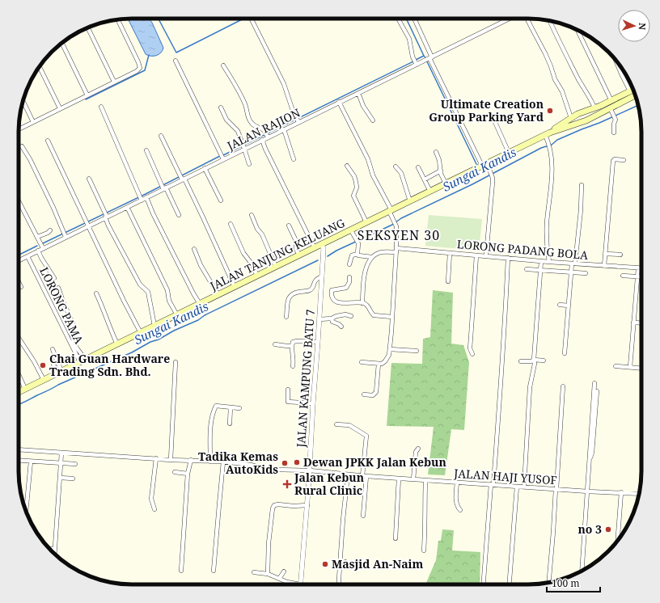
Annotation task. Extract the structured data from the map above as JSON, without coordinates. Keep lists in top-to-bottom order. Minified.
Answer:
{"streets":{"main road":["JALAN TANJUNG KELUANG"],"street":["JALAN RAJION","LORONG PADANG BOLA","LORONG PAMA","JALAN KAMPUNG BATU 7","JALAN HAJI YUSOF"]},"crossings":[["JALAN RAJION","LORONG PAMA"],["JALAN TANJUNG KELUANG","LORONG PAMA"],["JALAN TANJUNG KELUANG","JALAN KAMPUNG BATU 7"],["JALAN KAMPUNG BATU 7","JALAN HAJI YUSOF"]],"districts":["SEKSYEN 30"],"water":["Sungai Kandis"],"places":{"other":["Ultimate Creation Group Parking Yard","Chai Guan Hardware Trading Sdn. Bhd.","Dewan JPKK Jalan Kebun","Tadika Kemas AutoKids","no 3","Masjid An-Naim"],"health":["Jalan Kebun Rural Clinic"]},"scale_bar":"100 m","north":"right"}
